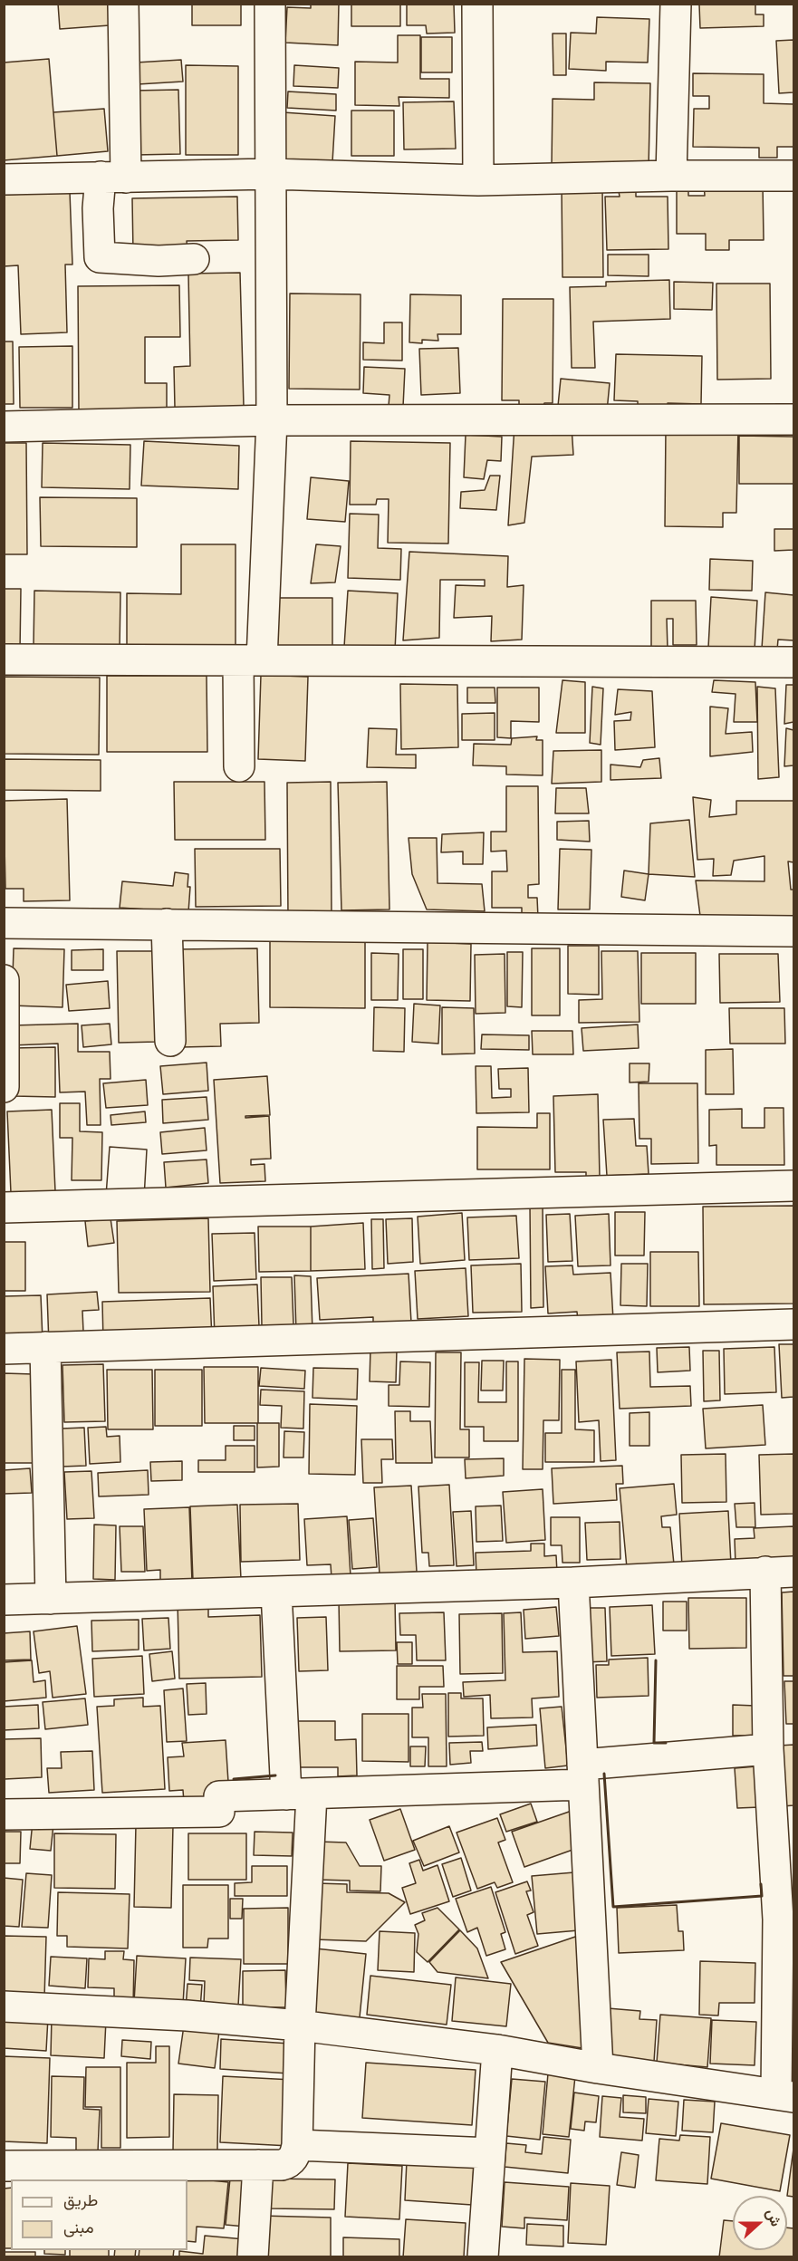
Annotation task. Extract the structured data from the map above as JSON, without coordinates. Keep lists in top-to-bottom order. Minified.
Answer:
{"legend":["طريق","مبنى"],"north":"right"}
